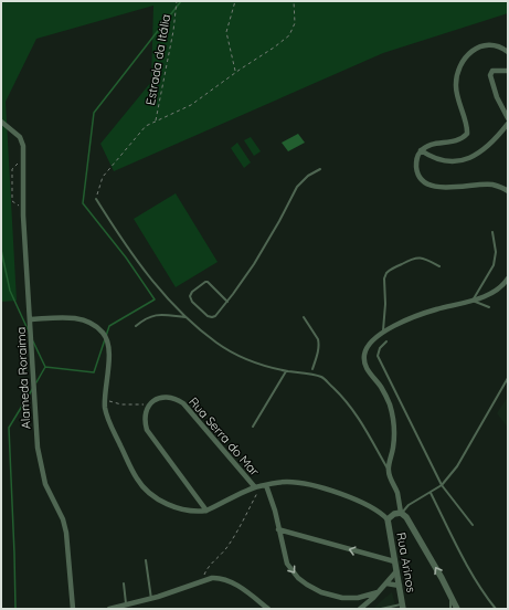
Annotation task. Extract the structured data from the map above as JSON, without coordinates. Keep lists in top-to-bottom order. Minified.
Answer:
{"streets":{"street":["Alameda Roraima","Rua Serra do Mar","Rua Arinos"],"path":["Estrada da Itália"]}}
